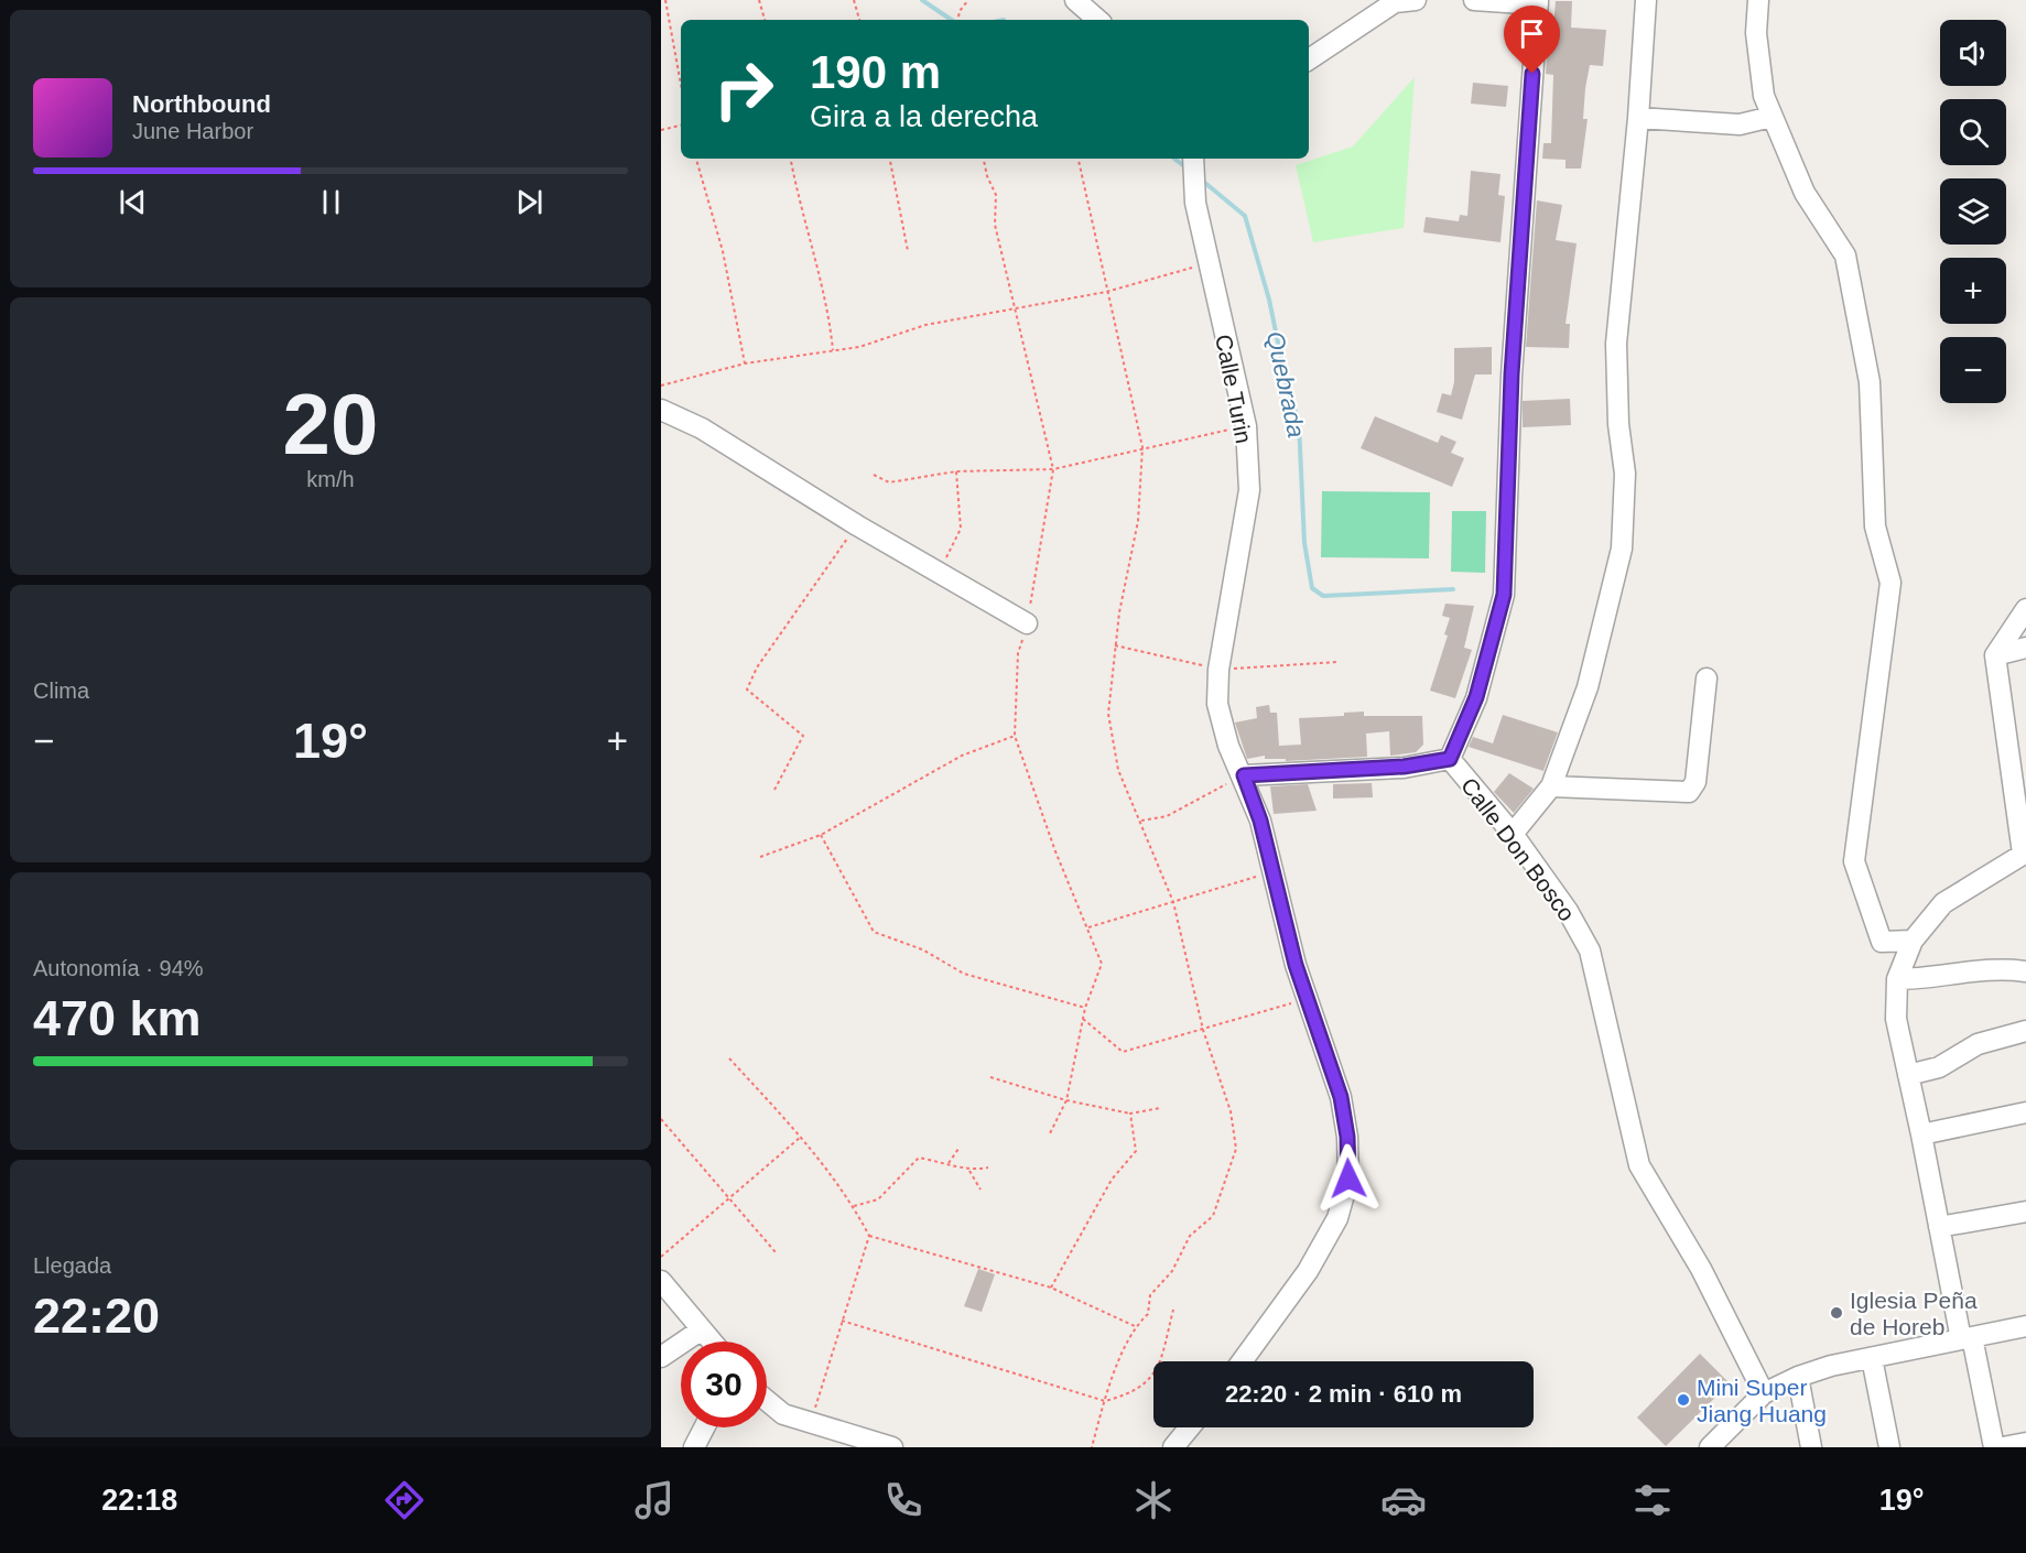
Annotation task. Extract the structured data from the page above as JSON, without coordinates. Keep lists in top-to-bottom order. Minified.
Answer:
{"streets":{"street":["Calle Turin","Calle Don Bosco"]},"water":["Quebrada"],"places":["Iglesia Peña de Horeb","Mini Super Jiang Huang"],"page":{"map_buttons":["+","−"],"turn":["190 m","Gira a la derecha"],"song":["Northbound","June Harbor"],"tile":[["20","km/h"],"Clima",["Autonomía · 94%","470 km"],["Llegada","22:20"]],"heat":["−","19°","+"],"limit":"30","trip":"22:20 · 2 min · 610 m","tabs":["22:18","19°"]}}
